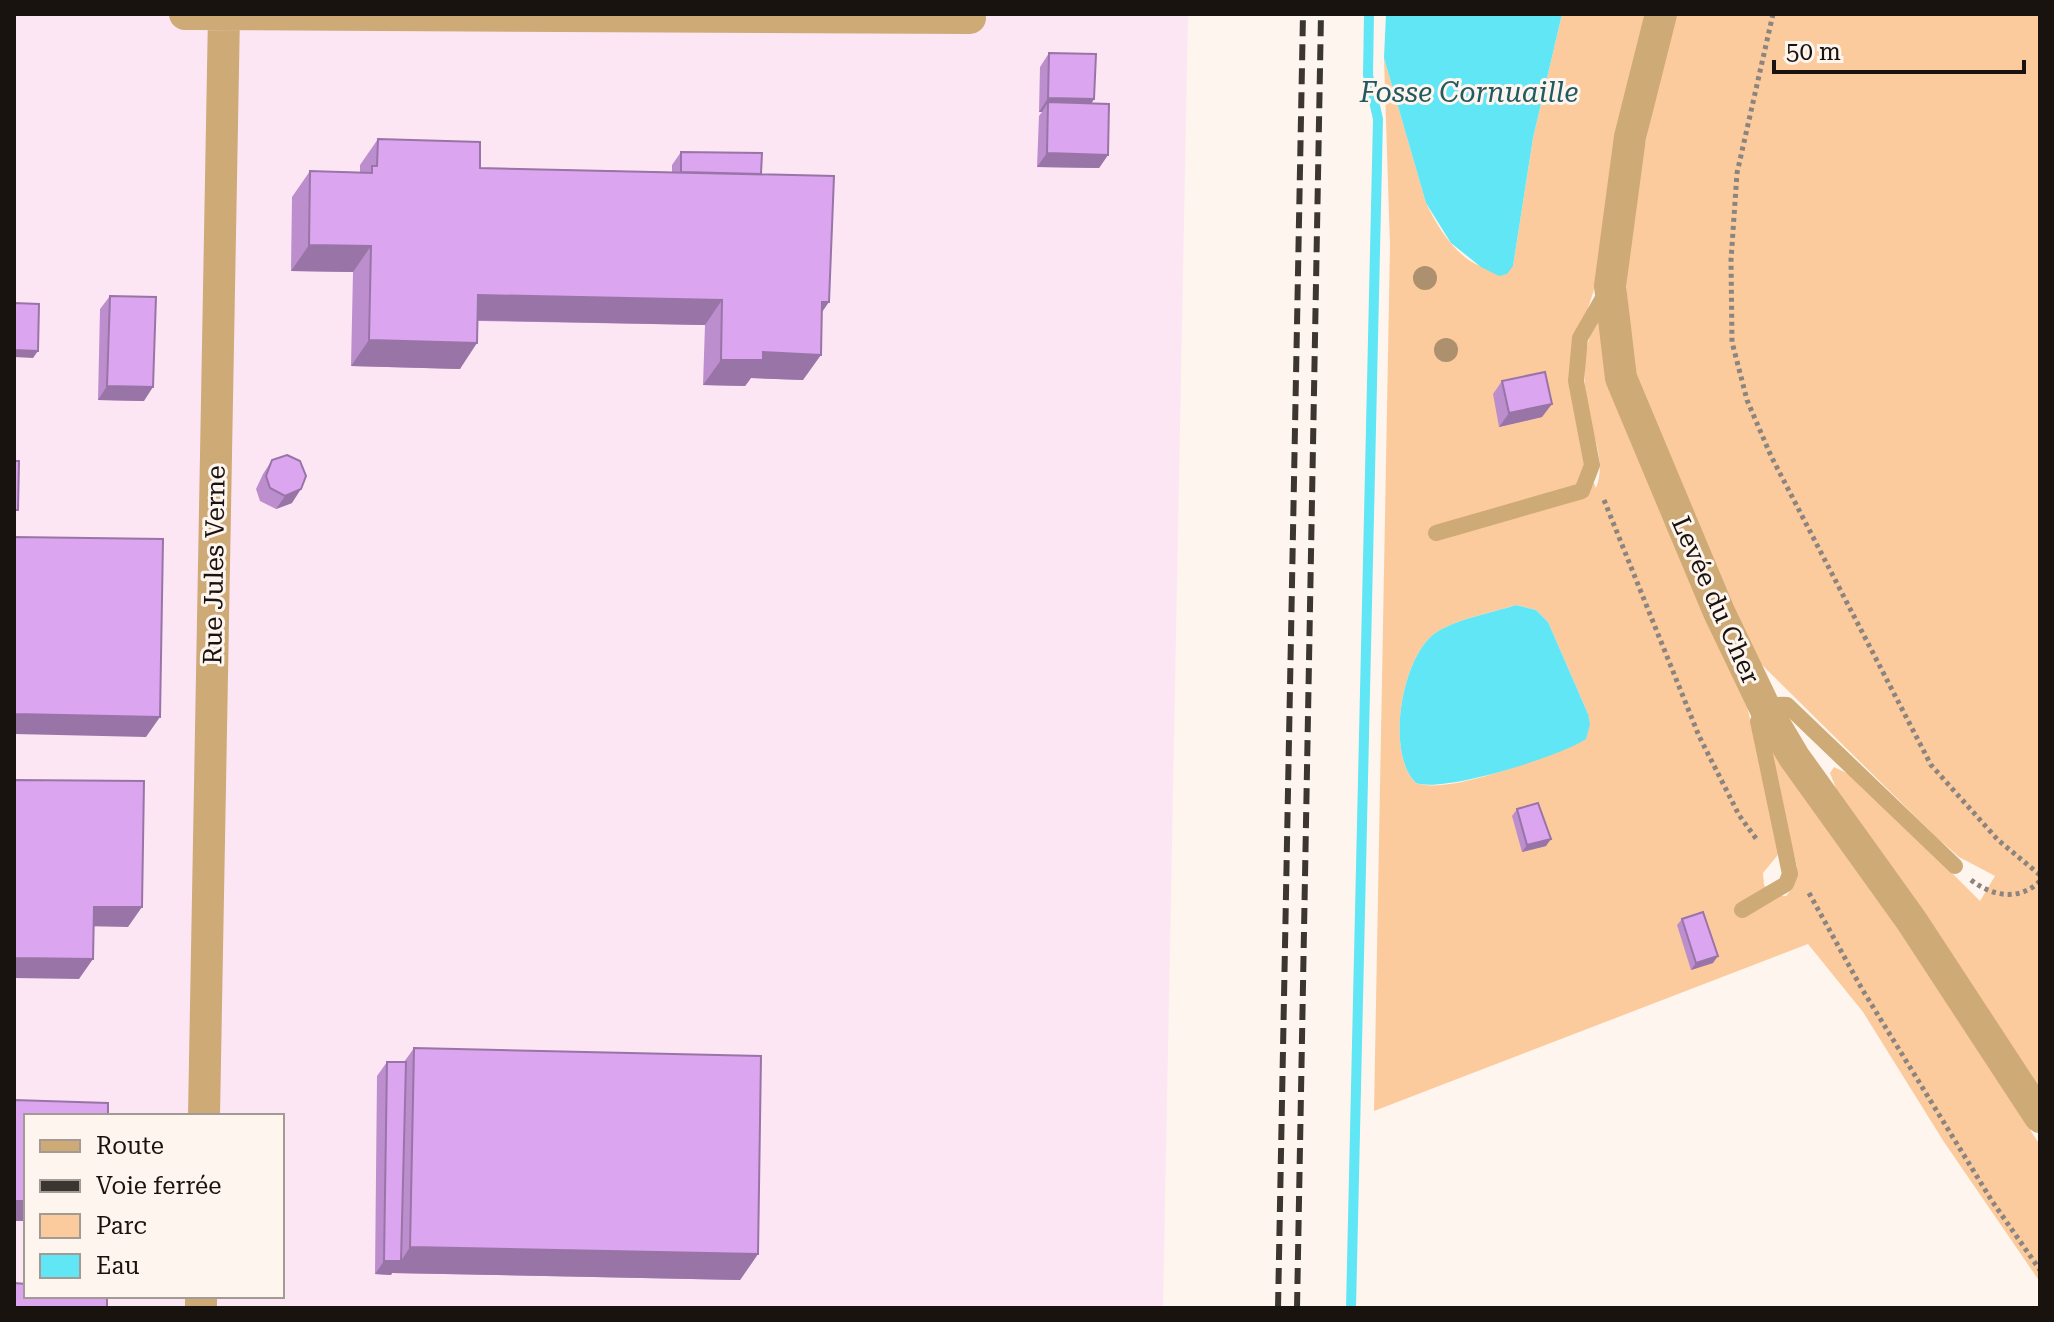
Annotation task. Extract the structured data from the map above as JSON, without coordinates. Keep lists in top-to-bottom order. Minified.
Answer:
{"streets":{"street":["Rue Jules Verne","Levée du Cher"]},"water":["Fosse Cornuaille"],"legend":["Route","Voie ferrée","Parc","Eau"],"scale_bar":"50 m"}
